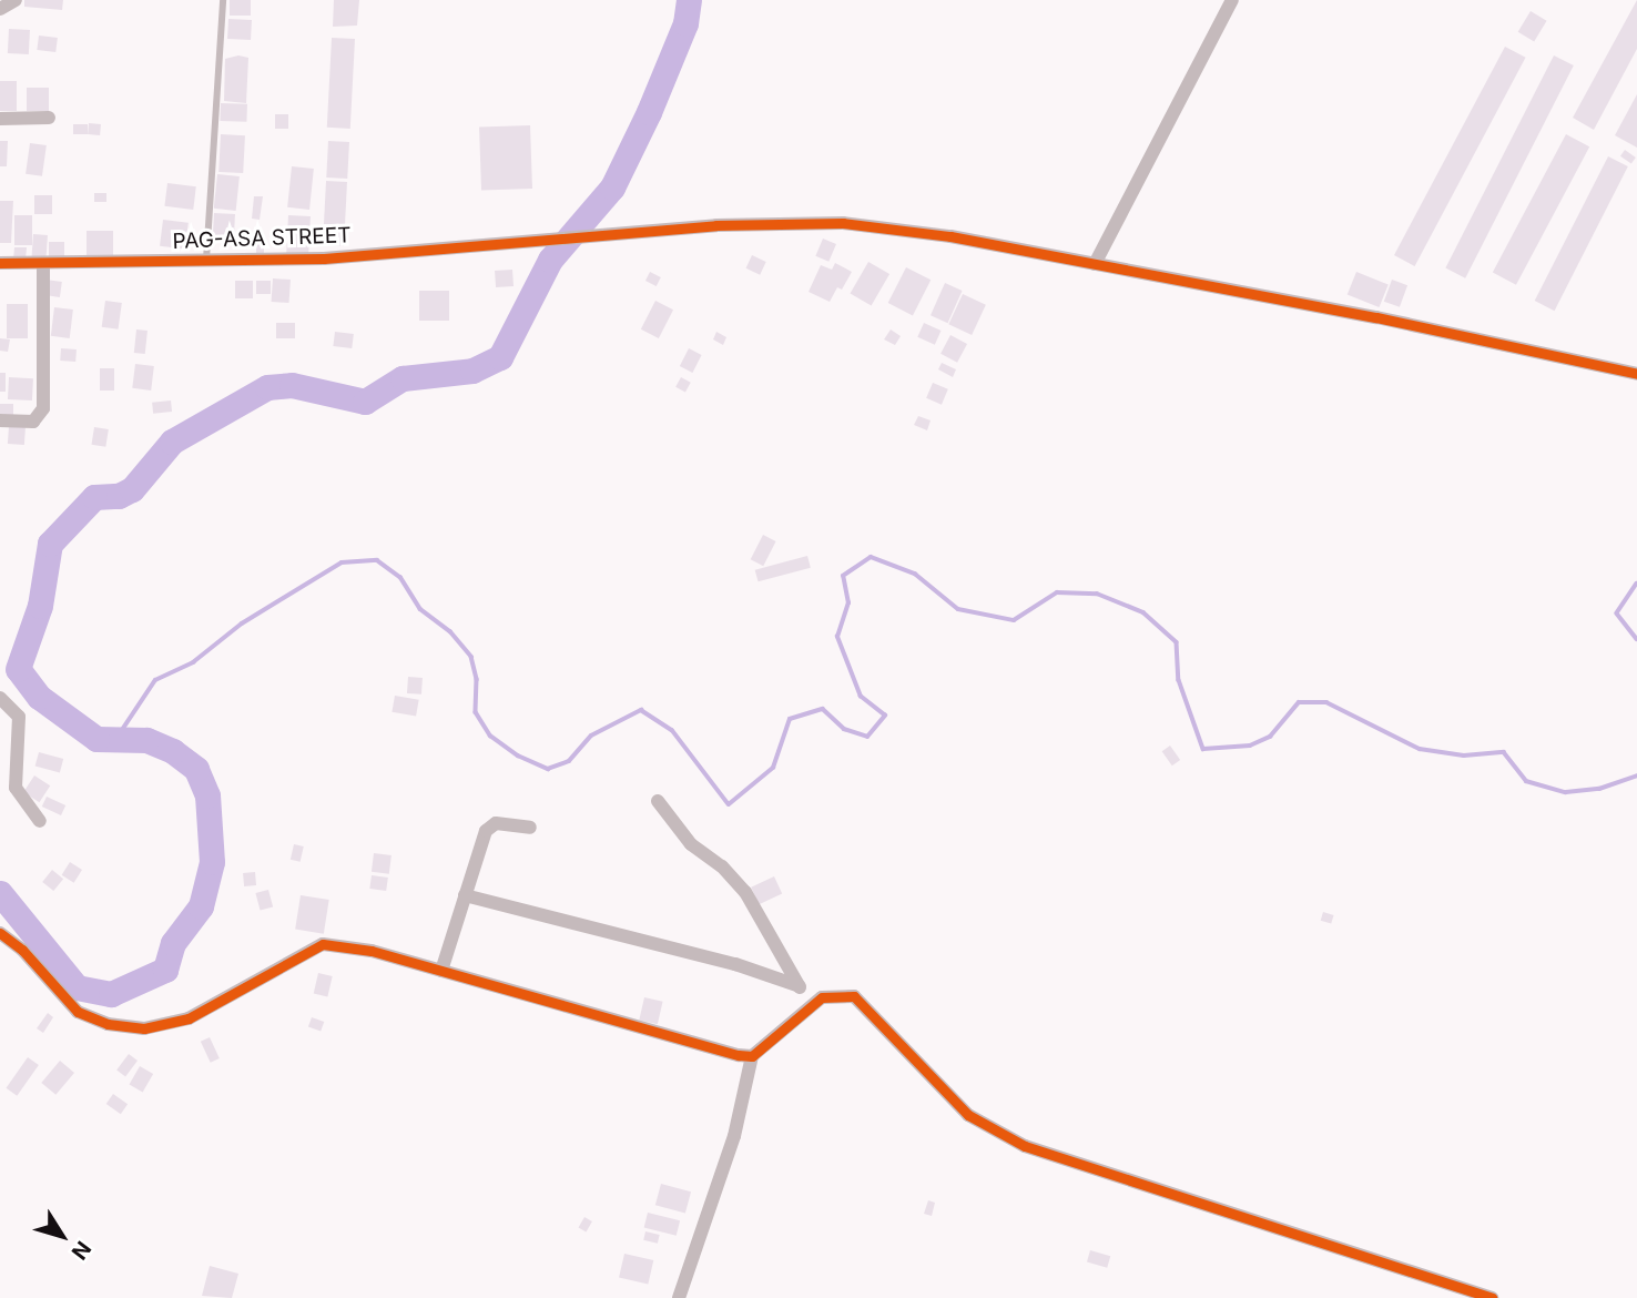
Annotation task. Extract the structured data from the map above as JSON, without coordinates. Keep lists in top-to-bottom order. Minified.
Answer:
{"streets":{"street":["PAG-ASA STREET"]},"north":"bottom right"}
